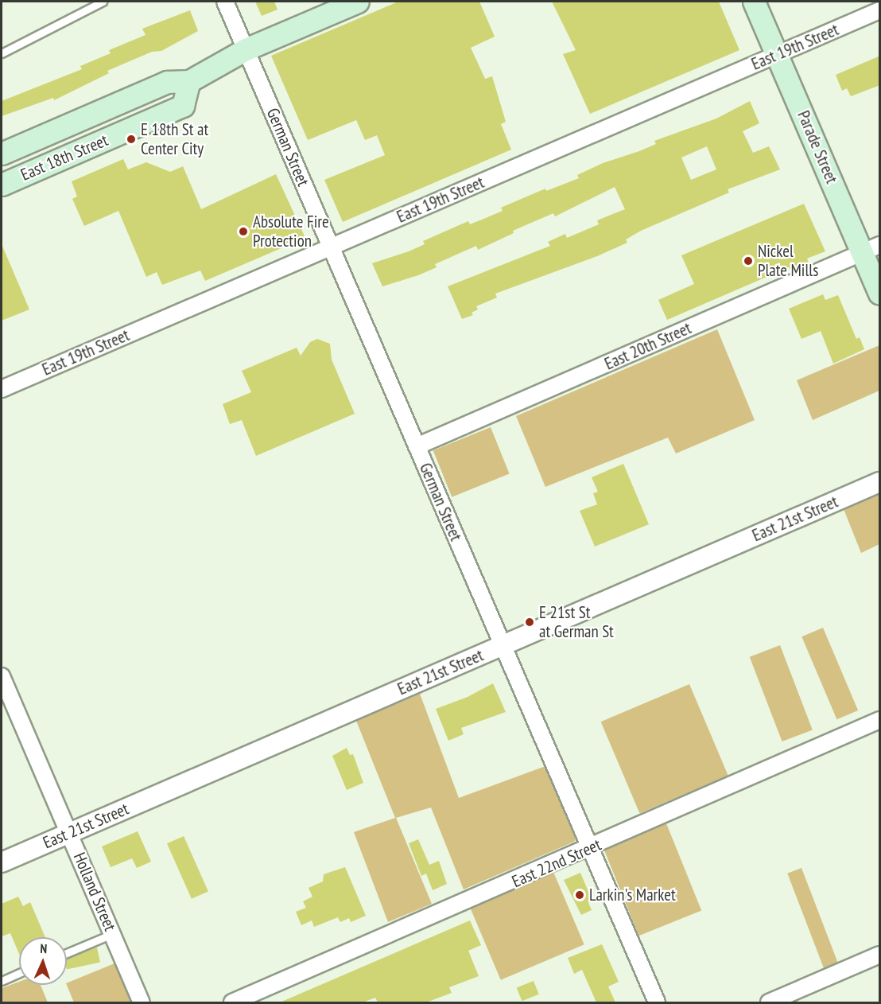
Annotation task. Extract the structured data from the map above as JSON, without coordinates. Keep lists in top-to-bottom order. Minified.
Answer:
{"streets":{"main road":["Parade Street","East 18th Street"],"street":["East 19th Street","German Street","East 20th Street","East 21st Street","East 22nd Street","Holland Street"]},"crossings":[["East 19th Street","German Street"],["East 19th Street","Parade Street"],["German Street","East 18th Street"],["German Street","East 20th Street"],["German Street","East 21st Street"],["German Street","East 22nd Street"],["Parade Street","East 20th Street"],["East 21st Street","Holland Street"]],"places":["E 18th St at Center City","Absolute Fire Protection","Nickel Plate Mills","E 21st St at German St","Larkin's Market"],"north":"top"}
